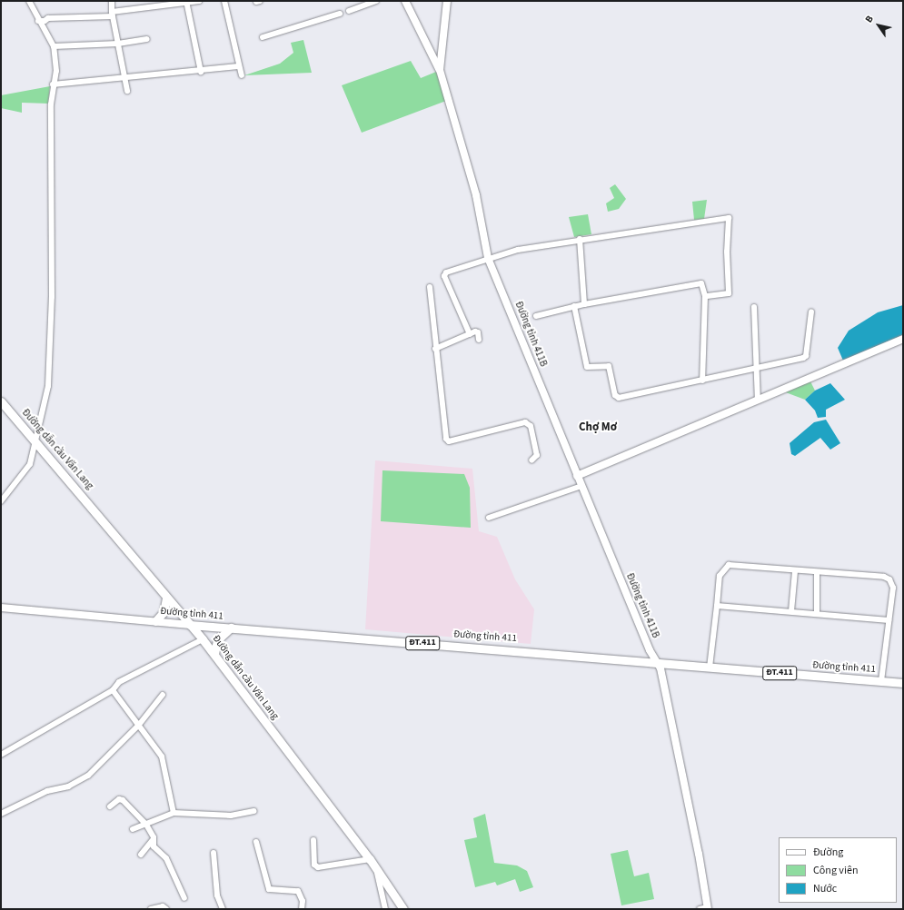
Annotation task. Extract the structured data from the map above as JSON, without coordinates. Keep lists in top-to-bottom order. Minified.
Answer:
{"streets":{"main road":["Đường tỉnh 411B","Đường dẫn cầu Văn Lang","Đường tỉnh 411","ĐT.411"]},"crossings":[["Đường tỉnh 411B","Đường tỉnh 411"],["Đường dẫn cầu Văn Lang","Đường tỉnh 411"]],"districts":["Chợ Mơ"],"legend":["Đường","Công viên","Nước"],"north":"top left"}
